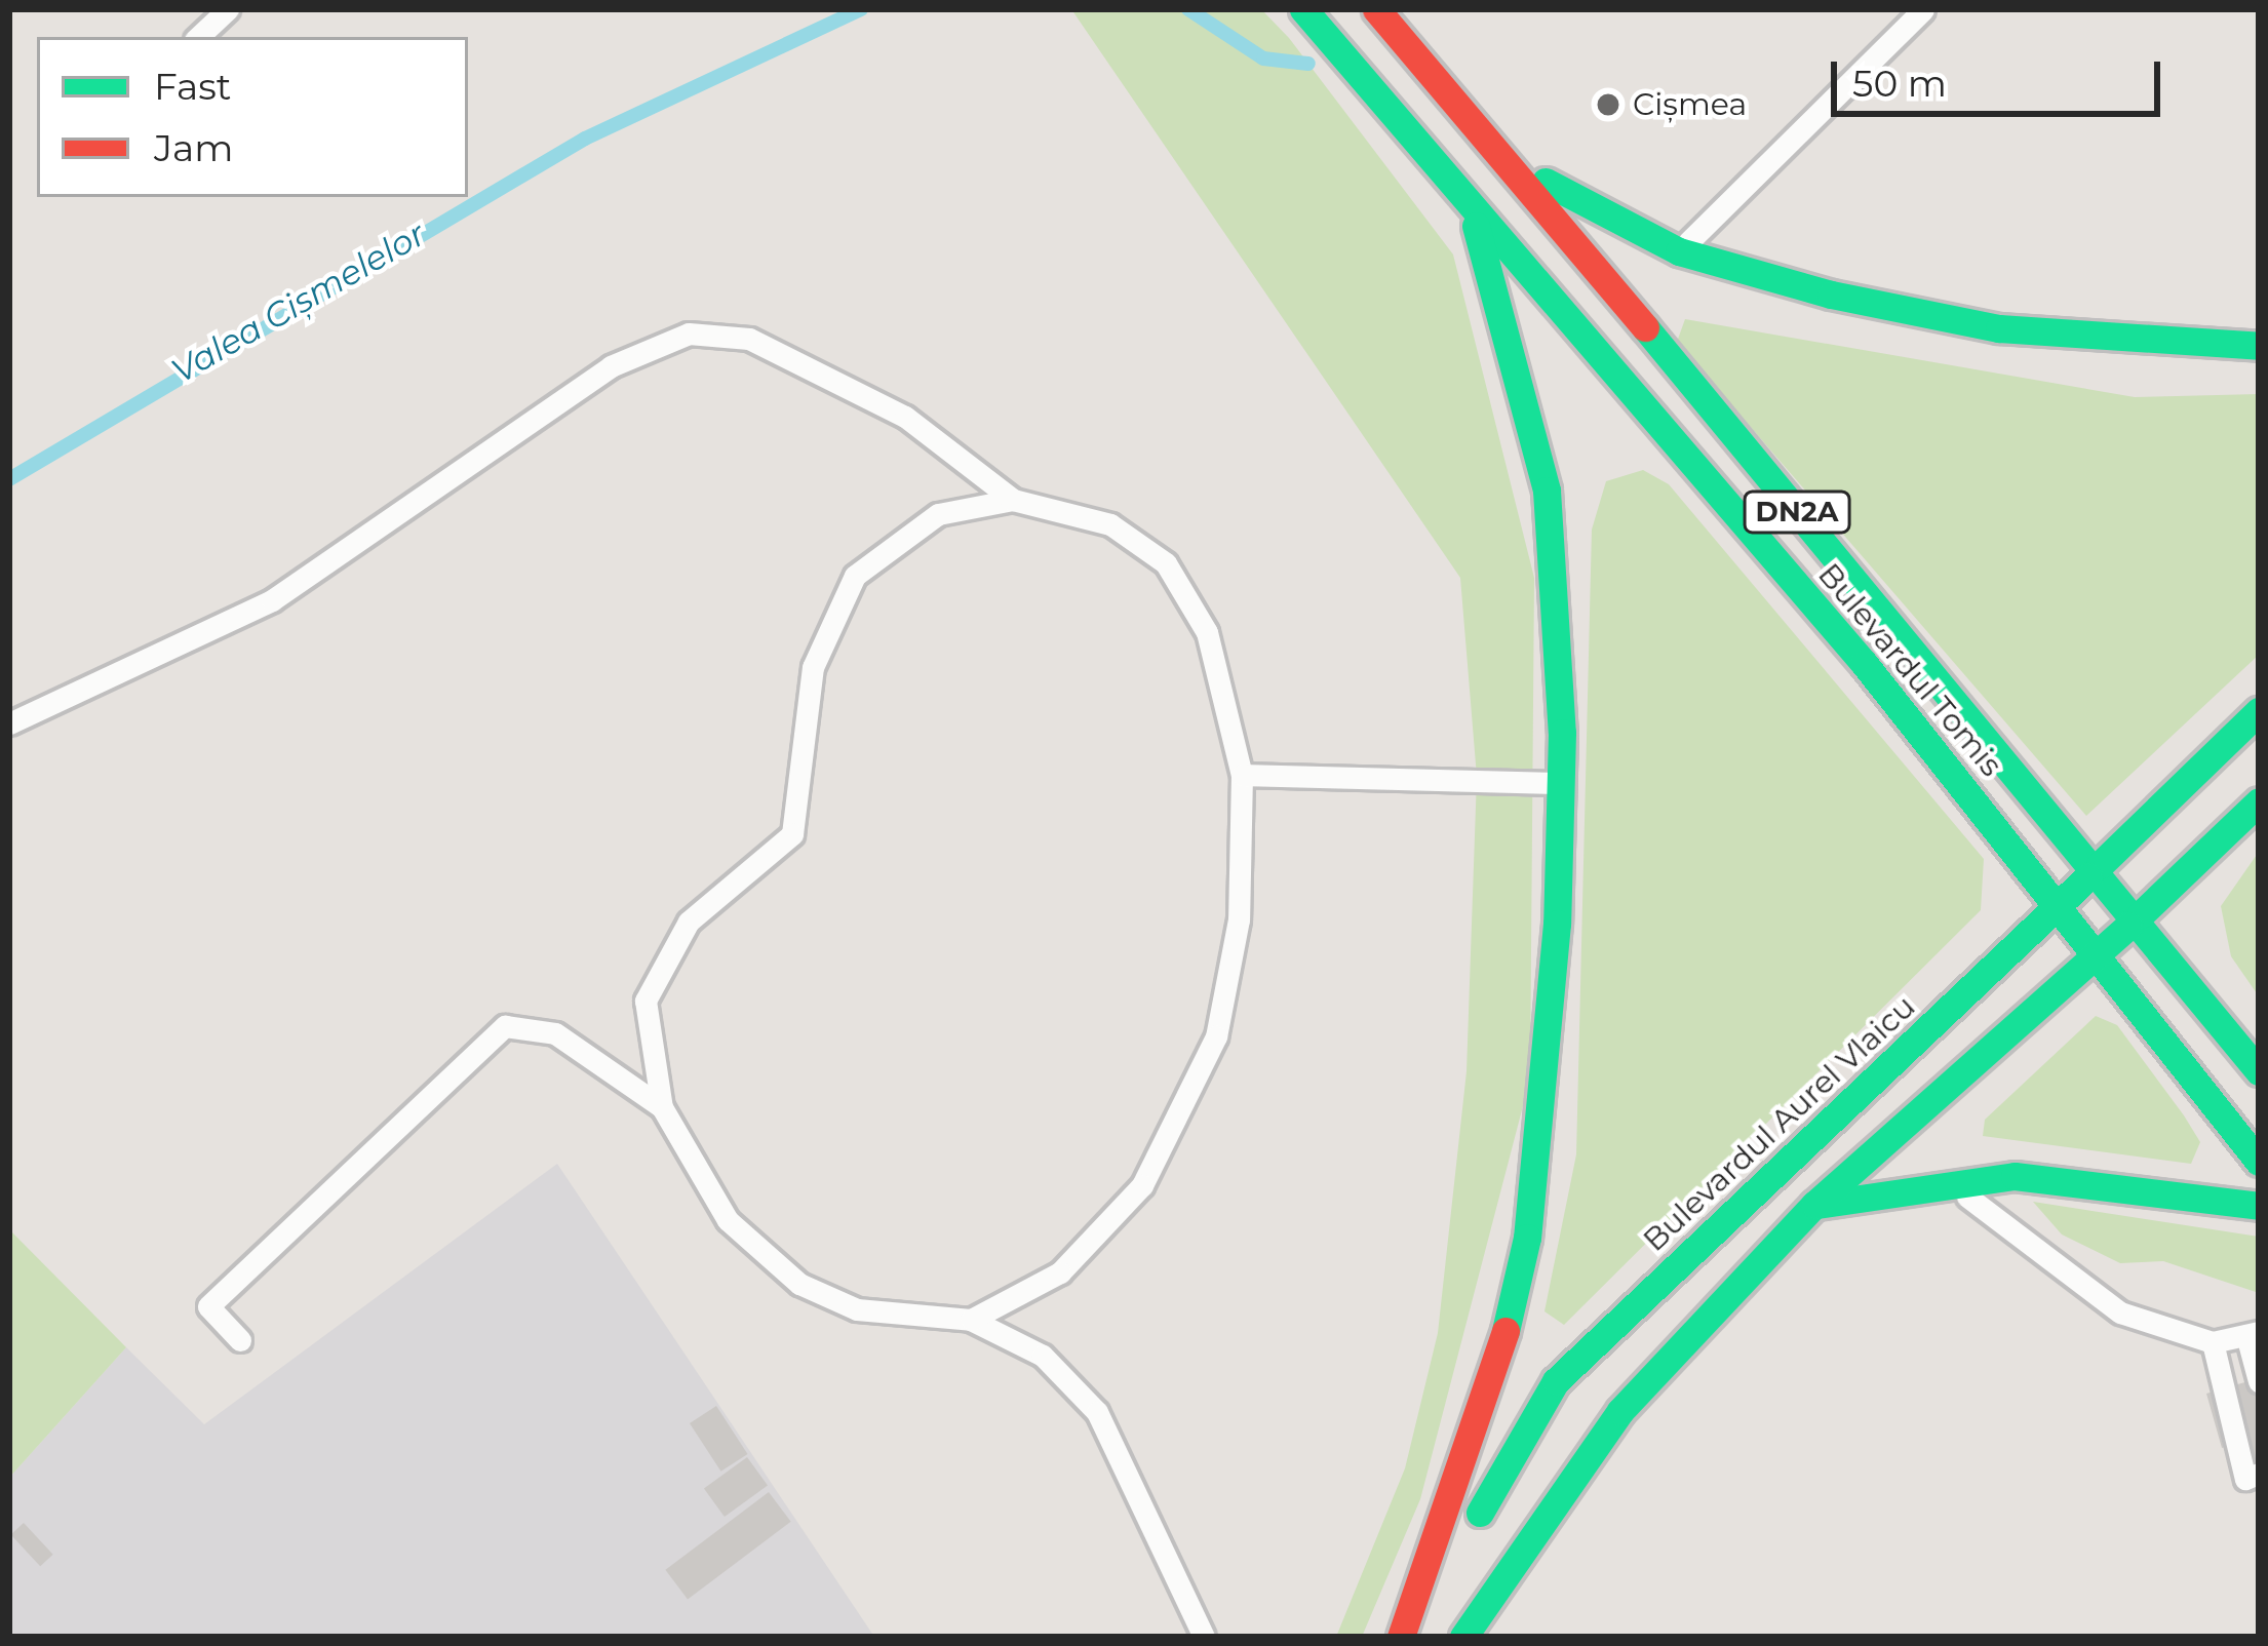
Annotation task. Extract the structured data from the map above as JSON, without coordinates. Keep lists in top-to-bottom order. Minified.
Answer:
{"streets":{"main road":["DN2A","Bulevardul Tomis","Bulevardul Aurel Vlaicu"]},"crossings":[["Bulevardul Tomis","Bulevardul Aurel Vlaicu"]],"water":["Valea Cișmelelor"],"places":["Cișmea"],"legend":["Fast","Jam"],"scale_bar":"50 m"}
